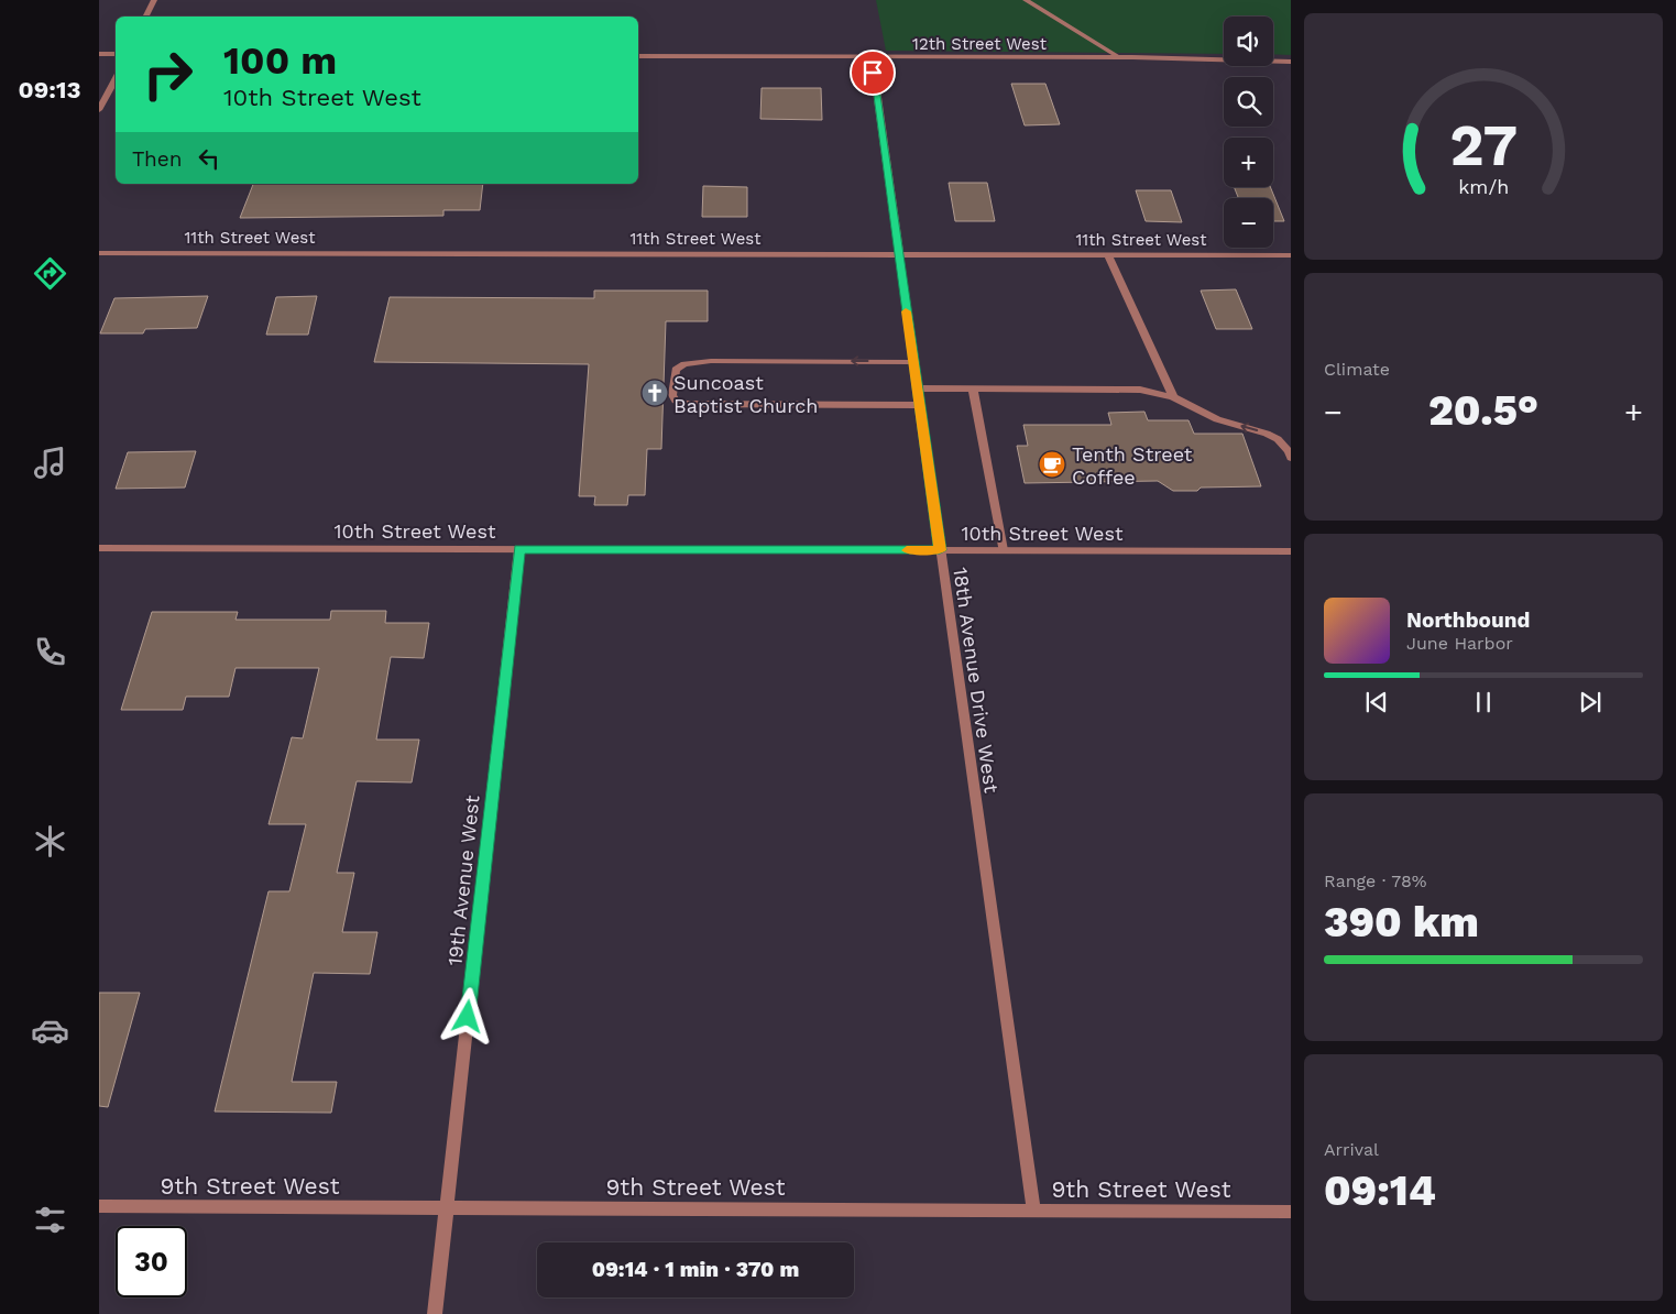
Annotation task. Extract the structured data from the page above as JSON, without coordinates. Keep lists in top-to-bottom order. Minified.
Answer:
{"streets":{"street":["12th Street West","11th Street West","10th Street West","18th Avenue Drive West","19th Avenue West","9th Street West"]},"crossings":[["12th Street West","18th Avenue Drive West"],["11th Street West","18th Avenue Drive West"],["10th Street West","18th Avenue Drive West"],["10th Street West","19th Avenue West"],["18th Avenue Drive West","9th Street West"],["19th Avenue West","9th Street West"]],"places":{"church":["Suncoast Baptist Church"],"cafe":["Tenth Street Coffee"]},"page":{"tabs":"09:13","map_buttons":["+","−"],"turn":["100 m","10th Street West"],"then":"Then","tile":["Climate",["Range · 78%","390 km"],["Arrival","09:14"]],"heat":["−","20.5°","+"],"song":["Northbound","June Harbor"],"limit":"30","trip":"09:14 · 1 min · 370 m","gauge":["27","km/h"]}}
